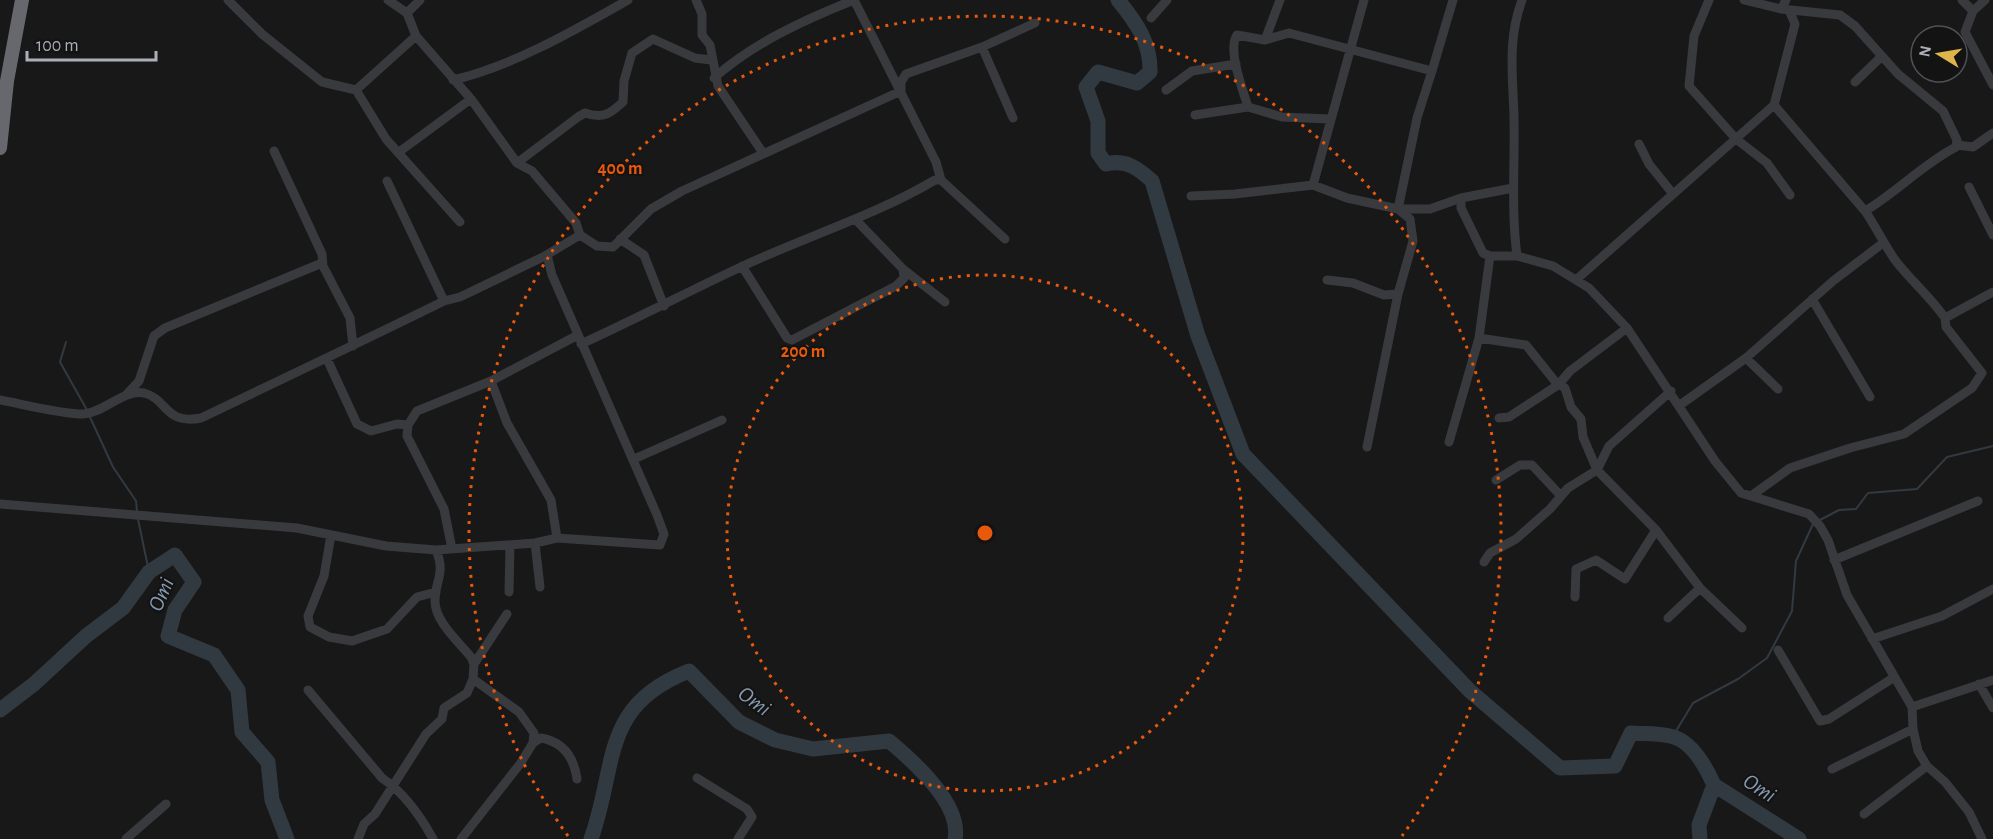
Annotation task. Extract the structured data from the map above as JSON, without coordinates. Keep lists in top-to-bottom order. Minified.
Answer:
{"water":["Omi"],"scale_bar":"100 m","north":"left","rings":["400 m","200 m"]}
